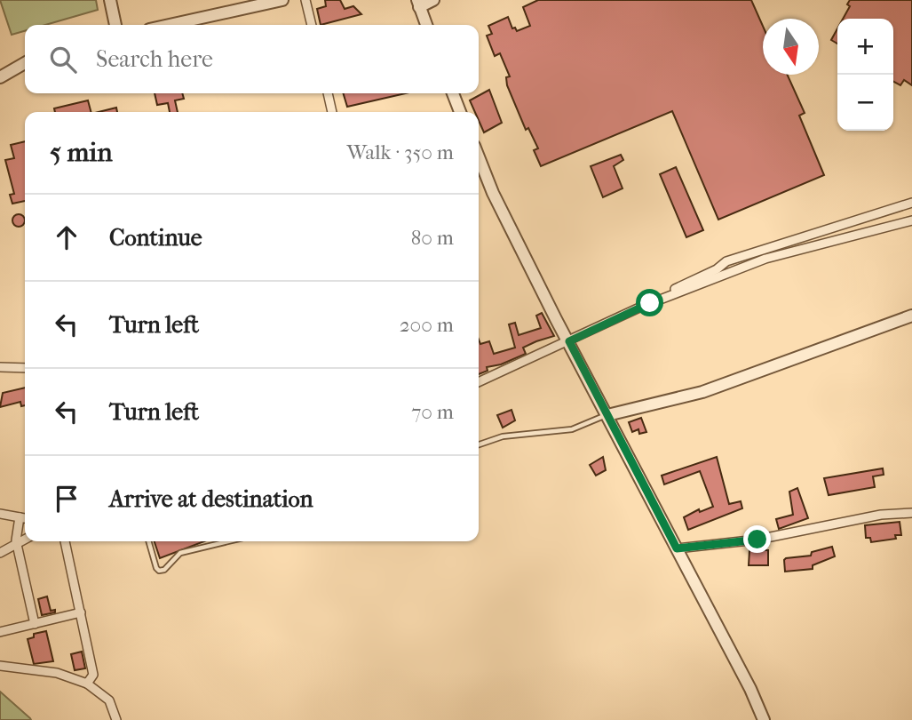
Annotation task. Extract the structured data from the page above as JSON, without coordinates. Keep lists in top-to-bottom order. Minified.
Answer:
{"north":"bottom","page":{"map_buttons":["+","−"],"search":"Search here","heading":["5 min","Walk · 350 m"],"list":[["Continue","80 m"],["Turn left","200 m"],["Turn left","70 m"],"Arrive at destination"]}}
